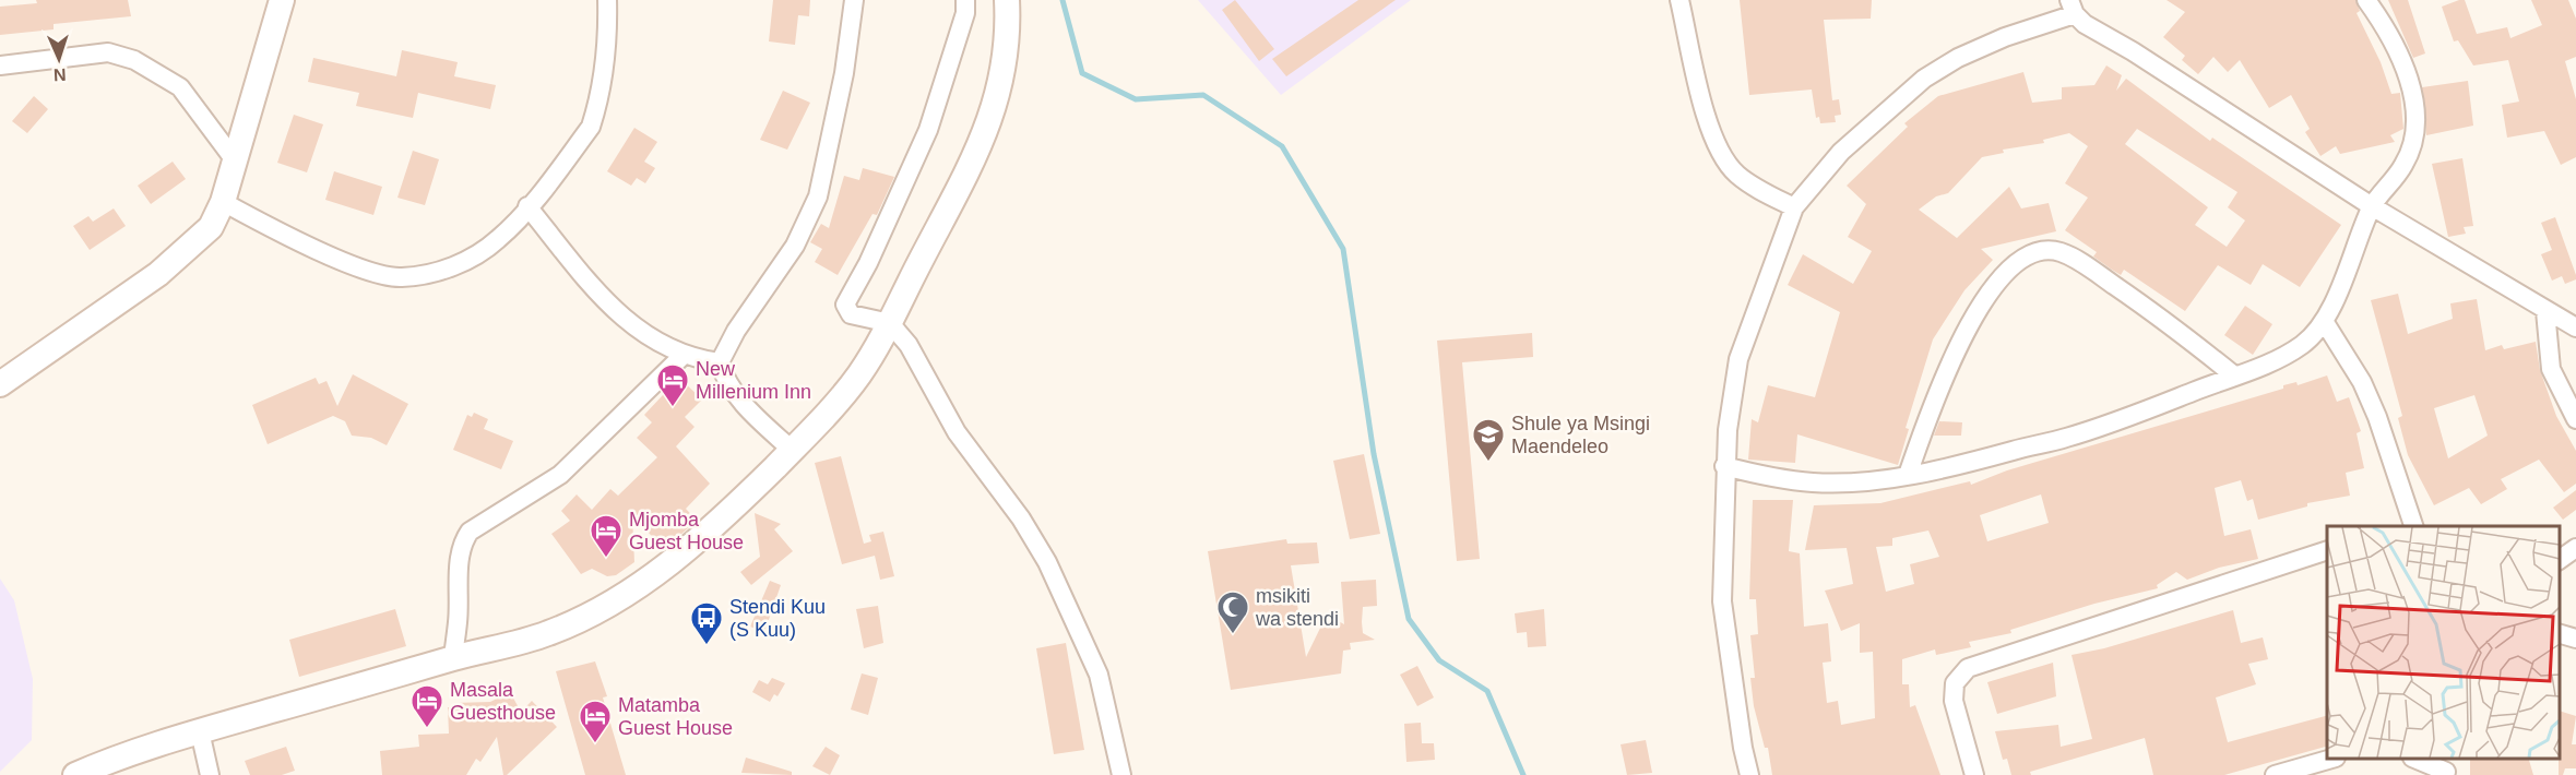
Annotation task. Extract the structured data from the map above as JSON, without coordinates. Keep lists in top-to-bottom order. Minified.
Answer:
{"places":{"hotel":["New Millenium Inn","Mjomba Guest House","Masala Guesthouse","Matamba Guest House"],"school or university":["Shule ya Msingi Maendeleo"],"mosque":["msikiti wa stendi"],"bus stop":["Stendi Kuu (S Kuu)"]},"north":"bottom"}
